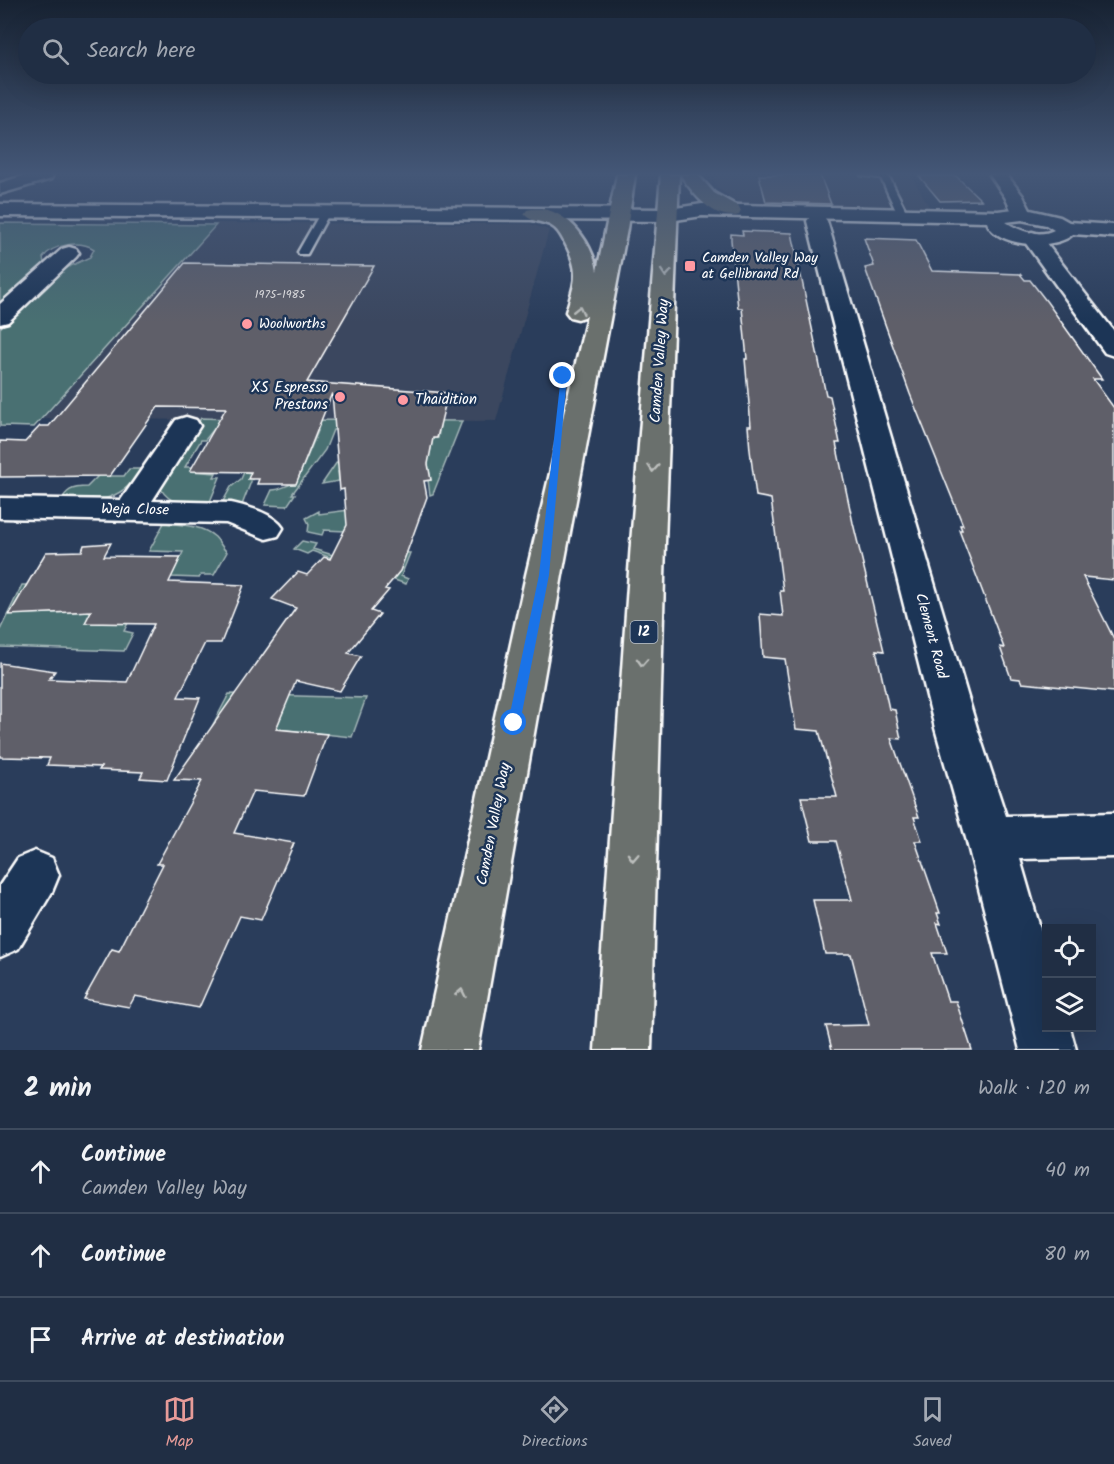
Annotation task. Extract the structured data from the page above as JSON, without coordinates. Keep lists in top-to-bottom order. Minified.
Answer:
{"streets":{"main road":["Camden Valley Way","12"],"street":["Weja Close","Clement Road"]},"places":{"transit":["Camden Valley Way at Gellibrand Rd"],"other":["Woolworths","XS Espresso Prestons","Thaidition"]},"house_numbers":["1975-1985"],"page":{"search":"Search here","heading":["2 min","Walk · 120 m"],"list":[["Continue","Camden Valley Way","40 m"],["Continue","80 m"],"Arrive at destination"],"nav":["Map","Directions","Saved"]}}
